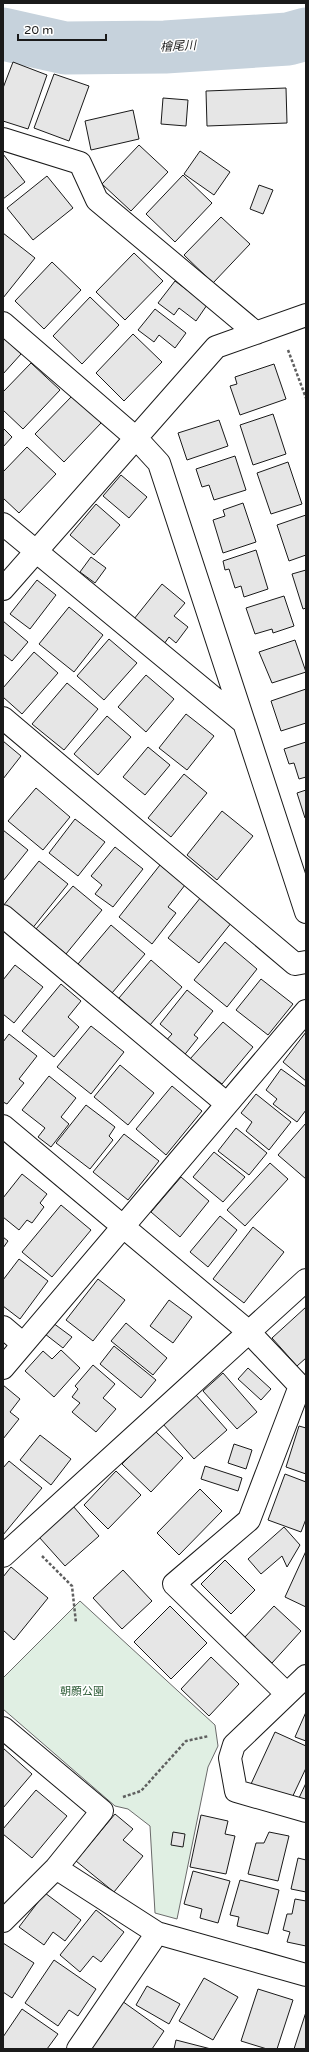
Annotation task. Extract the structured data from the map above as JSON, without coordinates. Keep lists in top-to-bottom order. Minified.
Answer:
{"water":["檜尾川"],"parks":["朝顔公園"],"scale_bar":"20 m"}
